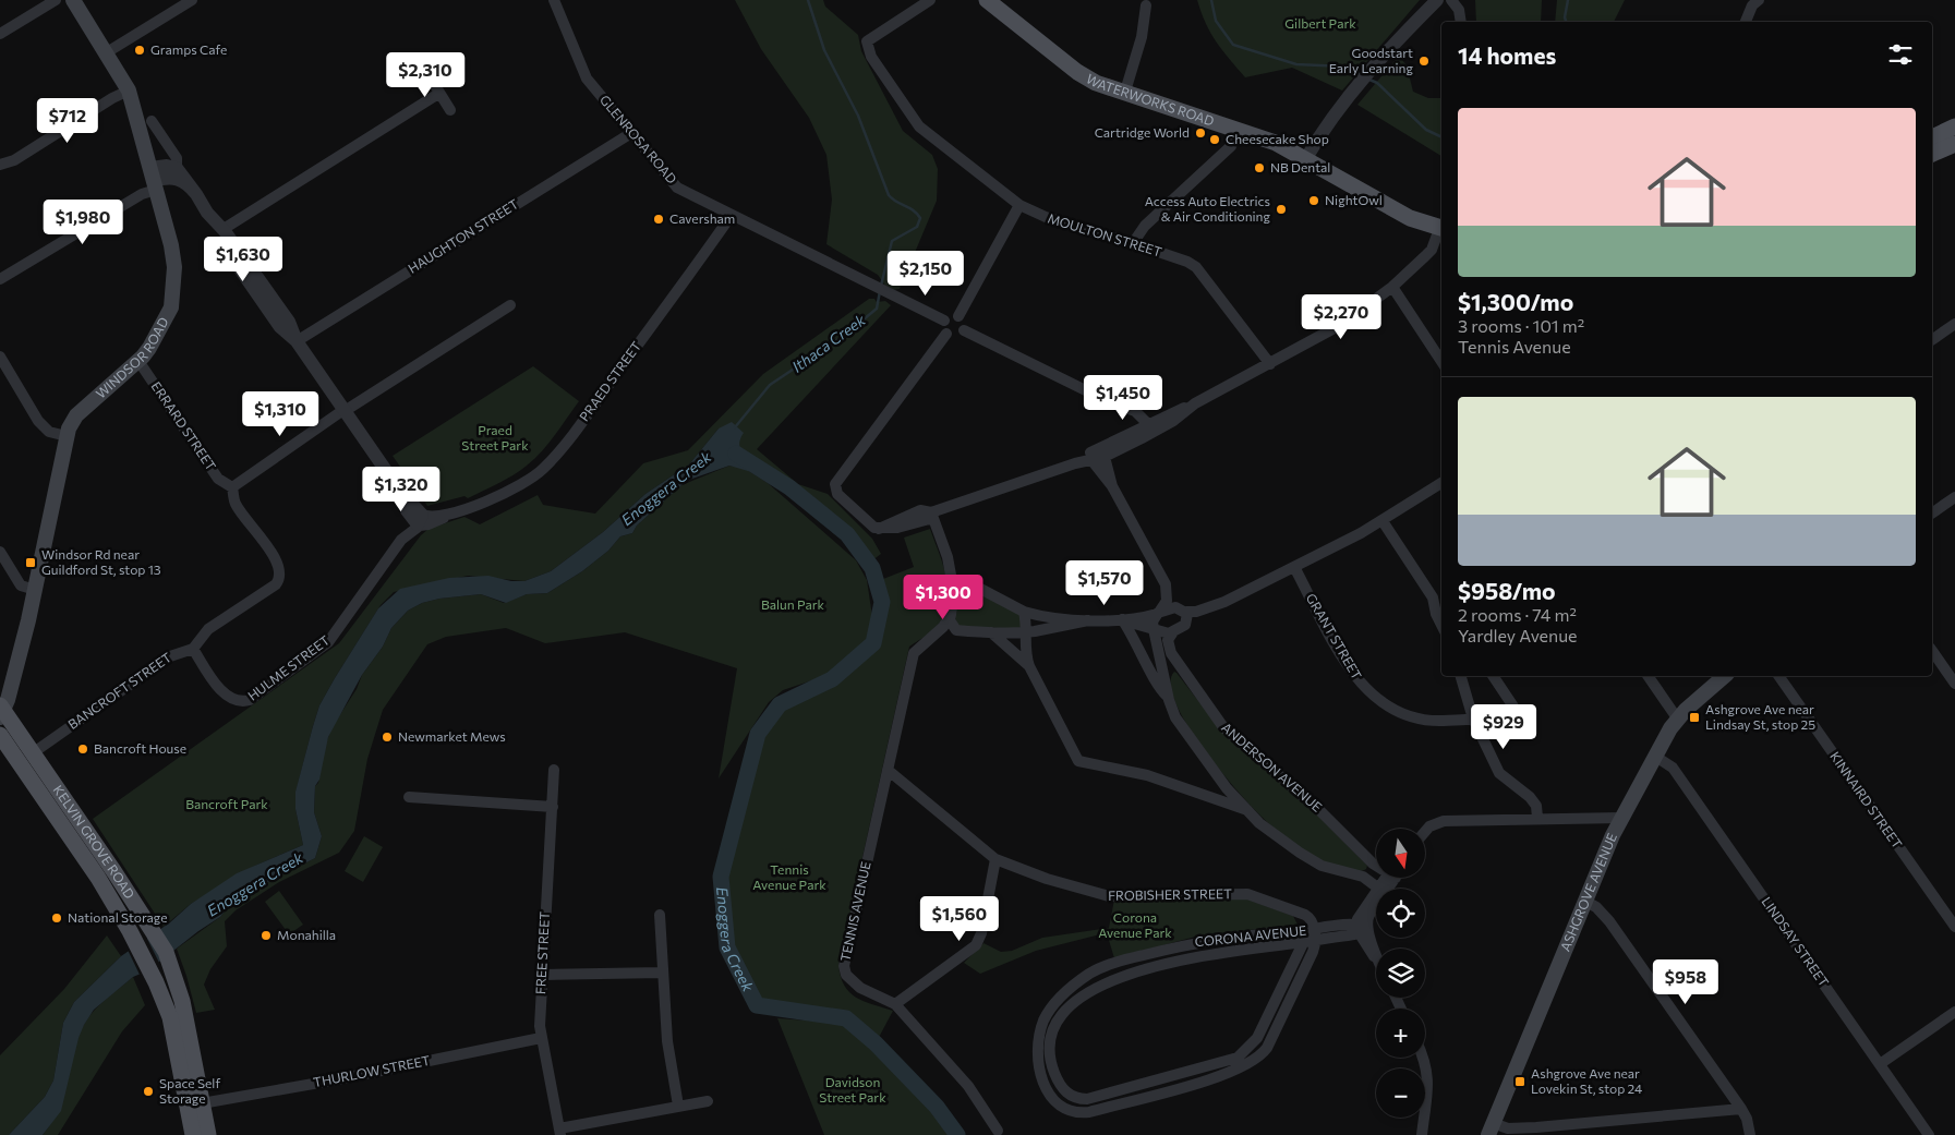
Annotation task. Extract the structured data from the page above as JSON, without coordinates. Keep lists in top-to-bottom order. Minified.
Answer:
{"streets":{"main road":["WATERWORKS ROAD","WINDSOR ROAD","KELVIN GROVE ROAD","ASHGROVE AVENUE"],"street":["GLENROSA ROAD","MOULTON STREET","HAUGHTON STREET","PRAED STREET","ERRARD STREET","GRANT STREET","HULME STREET","BANCROFT STREET","ANDERSON AVENUE","KINNAIRD STREET","FROBISHER STREET","TENNIS AVENUE","CORONA AVENUE","LINDSAY STREET","FREE STREET","THURLOW STREET"]},"crossings":[["GLENROSA ROAD","HAUGHTON STREET"],["GLENROSA ROAD","PRAED STREET"],["WINDSOR ROAD","ERRARD STREET"],["WINDSOR ROAD","KELVIN GROVE ROAD"],["PRAED STREET","HULME STREET"],["ERRARD STREET","HULME STREET"],["ERRARD STREET","BANCROFT STREET"],["HULME STREET","BANCROFT STREET"],["BANCROFT STREET","KELVIN GROVE ROAD"],["KELVIN GROVE ROAD","THURLOW STREET"],["ASHGROVE AVENUE","LINDSAY STREET"],["FROBISHER STREET","TENNIS AVENUE"],["FROBISHER STREET","CORONA AVENUE"],["FREE STREET","THURLOW STREET"]],"water":["Ithaca Creek","Enoggera Creek"],"parks":["Gilbert Park","Praed Street Park","Balun Park","Bancroft Park","Tennis Avenue Park","Corona Avenue Park","Davidson Street Park"],"places":{"other":["Gramps Cafe","Goodstart Early Learning","Cartridge World","Cheesecake Shop","NB Dental","NightOwl","Access Auto Electrics & Air Conditioning","Caversham","Newmarket Mews","Bancroft House","National Storage","Monahilla","Space Self Storage"],"transit":["Windsor Rd near Guildford St, stop 13","Ashgrove Ave near Lindsay St, stop 25","Ashgrove Ave near Lovekin St, stop 24"]},"north":"bottom","page":{"heading":"14 homes","price":["$2,310","$712","$1,980","$1,630","$2,150","$2,270","$1,450","$1,310","$1,320","$1,570","$1,300","$929","$1,560","$958"],"list":[{"name":"$1,300/mo","note":"3 rooms · 101 m² · Tennis Avenue"},{"name":"$958/mo","note":"2 rooms · 74 m² · Yardley Avenue"}],"map_buttons":["+","−"]}}
